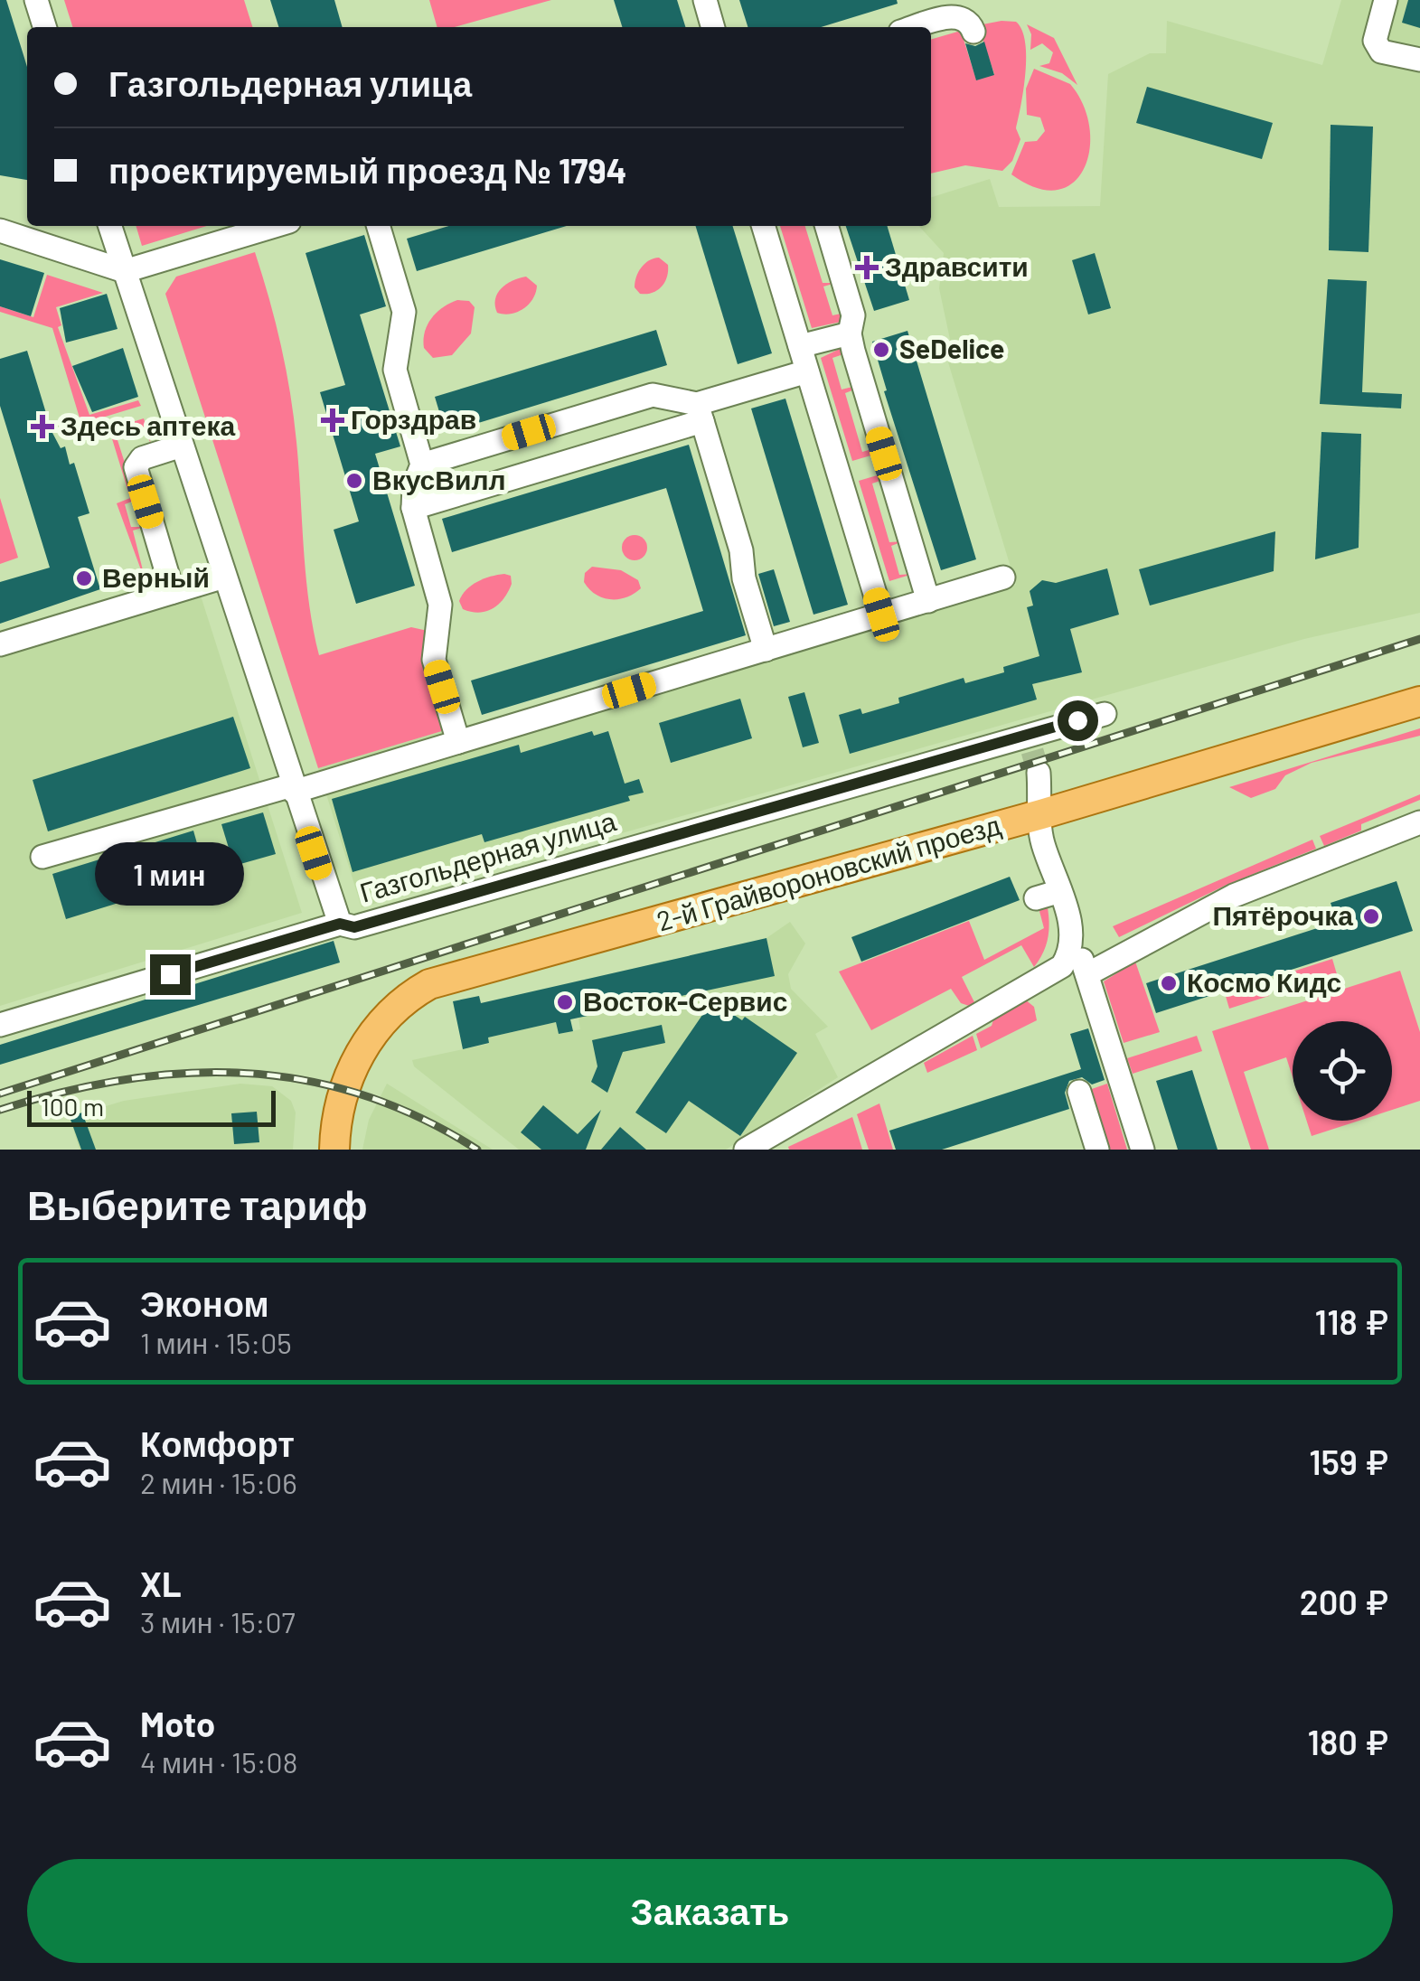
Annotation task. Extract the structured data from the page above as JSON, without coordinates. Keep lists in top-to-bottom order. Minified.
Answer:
{"streets":{"main road":["2-й Грайвороновский проезд"],"street":["Газгольдерная улица"]},"places":{"health":["Здравсити","Горздрав","Здесь аптека"],"other":["SeDelice","ВкусВилл","Верный","Пятёрочка","Космо Кидс","Восток-Сервис"]},"scale_bar":"100 m","page":{"banner":["Газгольдерная улица","проектируемый проезд № 1794"],"bubble":"1 мин","scale":"100 m","heading":"Выберите тариф","list":[{"name":"Эконом","note":"1 мин · 15:05","value":"118 ₽"},{"name":"Комфорт","note":"2 мин · 15:06","value":"159 ₽"},{"name":"XL","note":"3 мин · 15:07","value":"200 ₽"},{"name":"Moto","note":"4 мин · 15:08","value":"180 ₽"}],"buttons":"Заказать"}}
